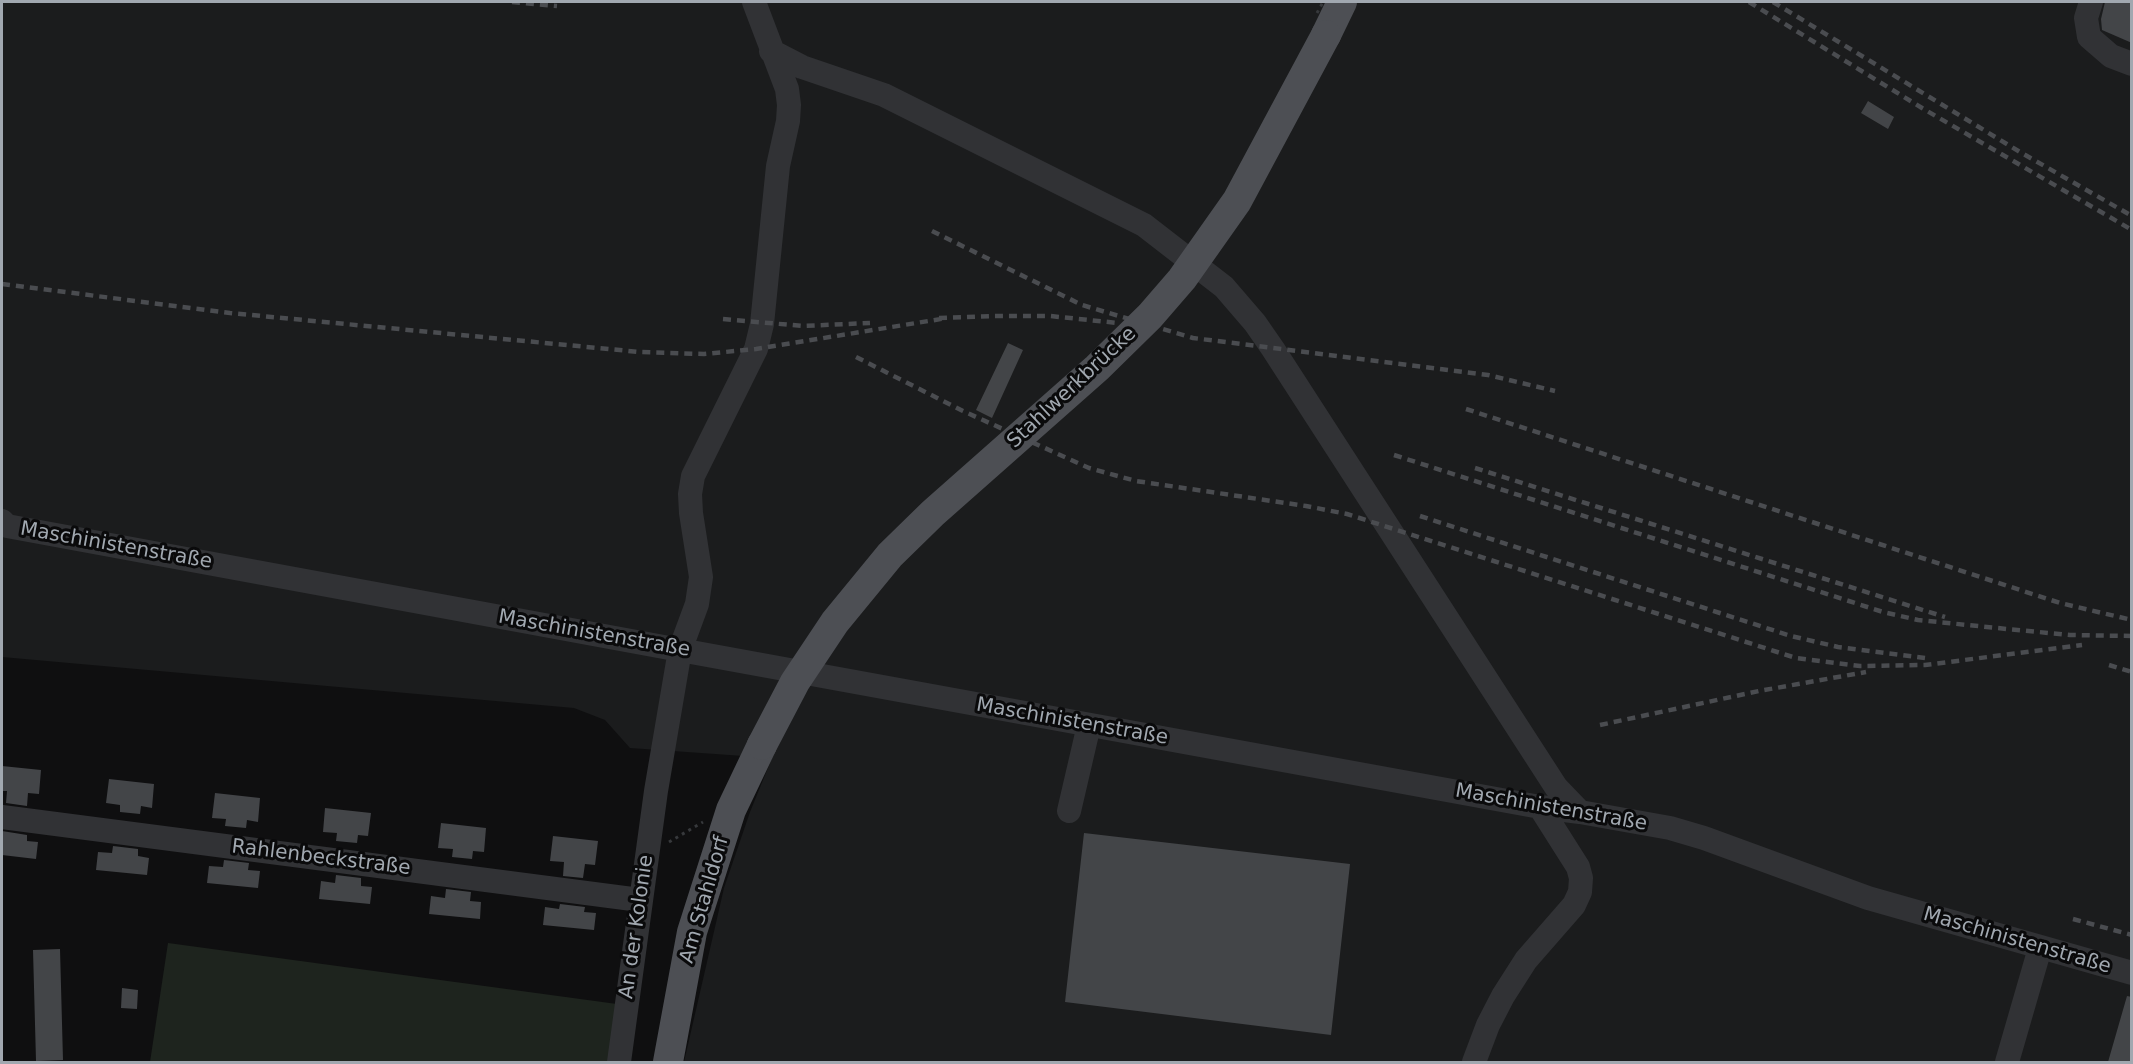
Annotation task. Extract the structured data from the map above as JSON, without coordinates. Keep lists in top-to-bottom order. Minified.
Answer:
{"streets":{"main road":["Stahlwerkbrücke","Am Stahldorf"],"street":["Maschinistenstraße","Rahlenbeckstraße","An der Kolonie"]},"crossings":[["Stahlwerkbrücke","Am Stahldorf"],["Maschinistenstraße","An der Kolonie"],["Rahlenbeckstraße","An der Kolonie"]]}
